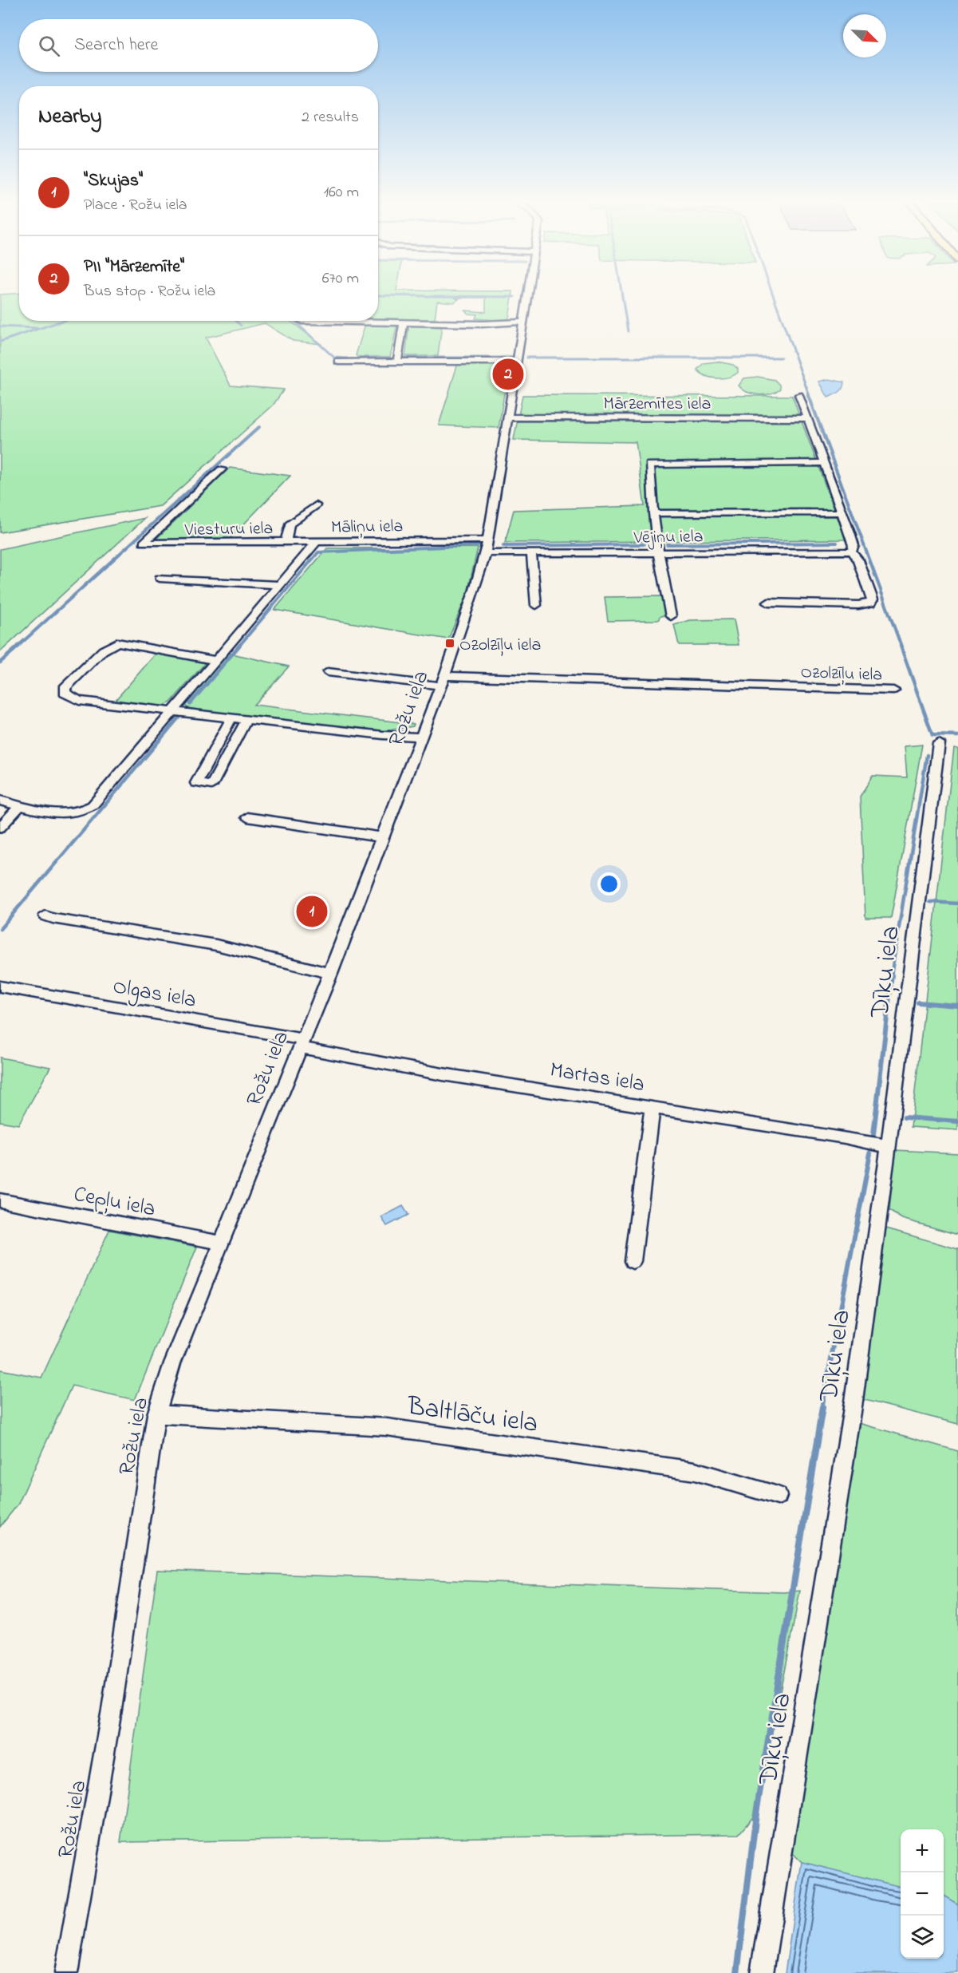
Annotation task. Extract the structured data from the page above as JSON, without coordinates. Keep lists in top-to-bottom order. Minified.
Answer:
{"streets":{"street":["Mārzemītes iela","Māliņu iela","Viesturu iela","Vējiņu iela","Ozolzīļu iela","Rožu iela","Dīķu iela","Olgas iela","Martas iela","Cepļu iela","Baltlāču iela"]},"crossings":[["Mārzemītes iela","Rožu iela"],["Māliņu iela","Viesturu iela"],["Māliņu iela","Rožu iela"],["Vējiņu iela","Rožu iela"],["Ozolzīļu iela","Rožu iela"],["Rožu iela","Olgas iela"],["Rožu iela","Martas iela"],["Rožu iela","Cepļu iela"],["Rožu iela","Baltlāču iela"],["Dīķu iela","Martas iela"],["Olgas iela","Martas iela"]],"places":{"transit":["Ozolzīļu iela"]},"north":"bottom right","page":{"search":"Search here","heading":["Nearby","2 results"],"list":[{"mark":"1","name":"\"Skujas\"","note":"Place · Rožu iela","value":"160 m"},{"mark":"2","name":"PII \"Mārzemīte\"","note":"Bus stop · Rožu iela","value":"670 m"}],"pins":["2","1"],"map_buttons":["+","−"]}}
